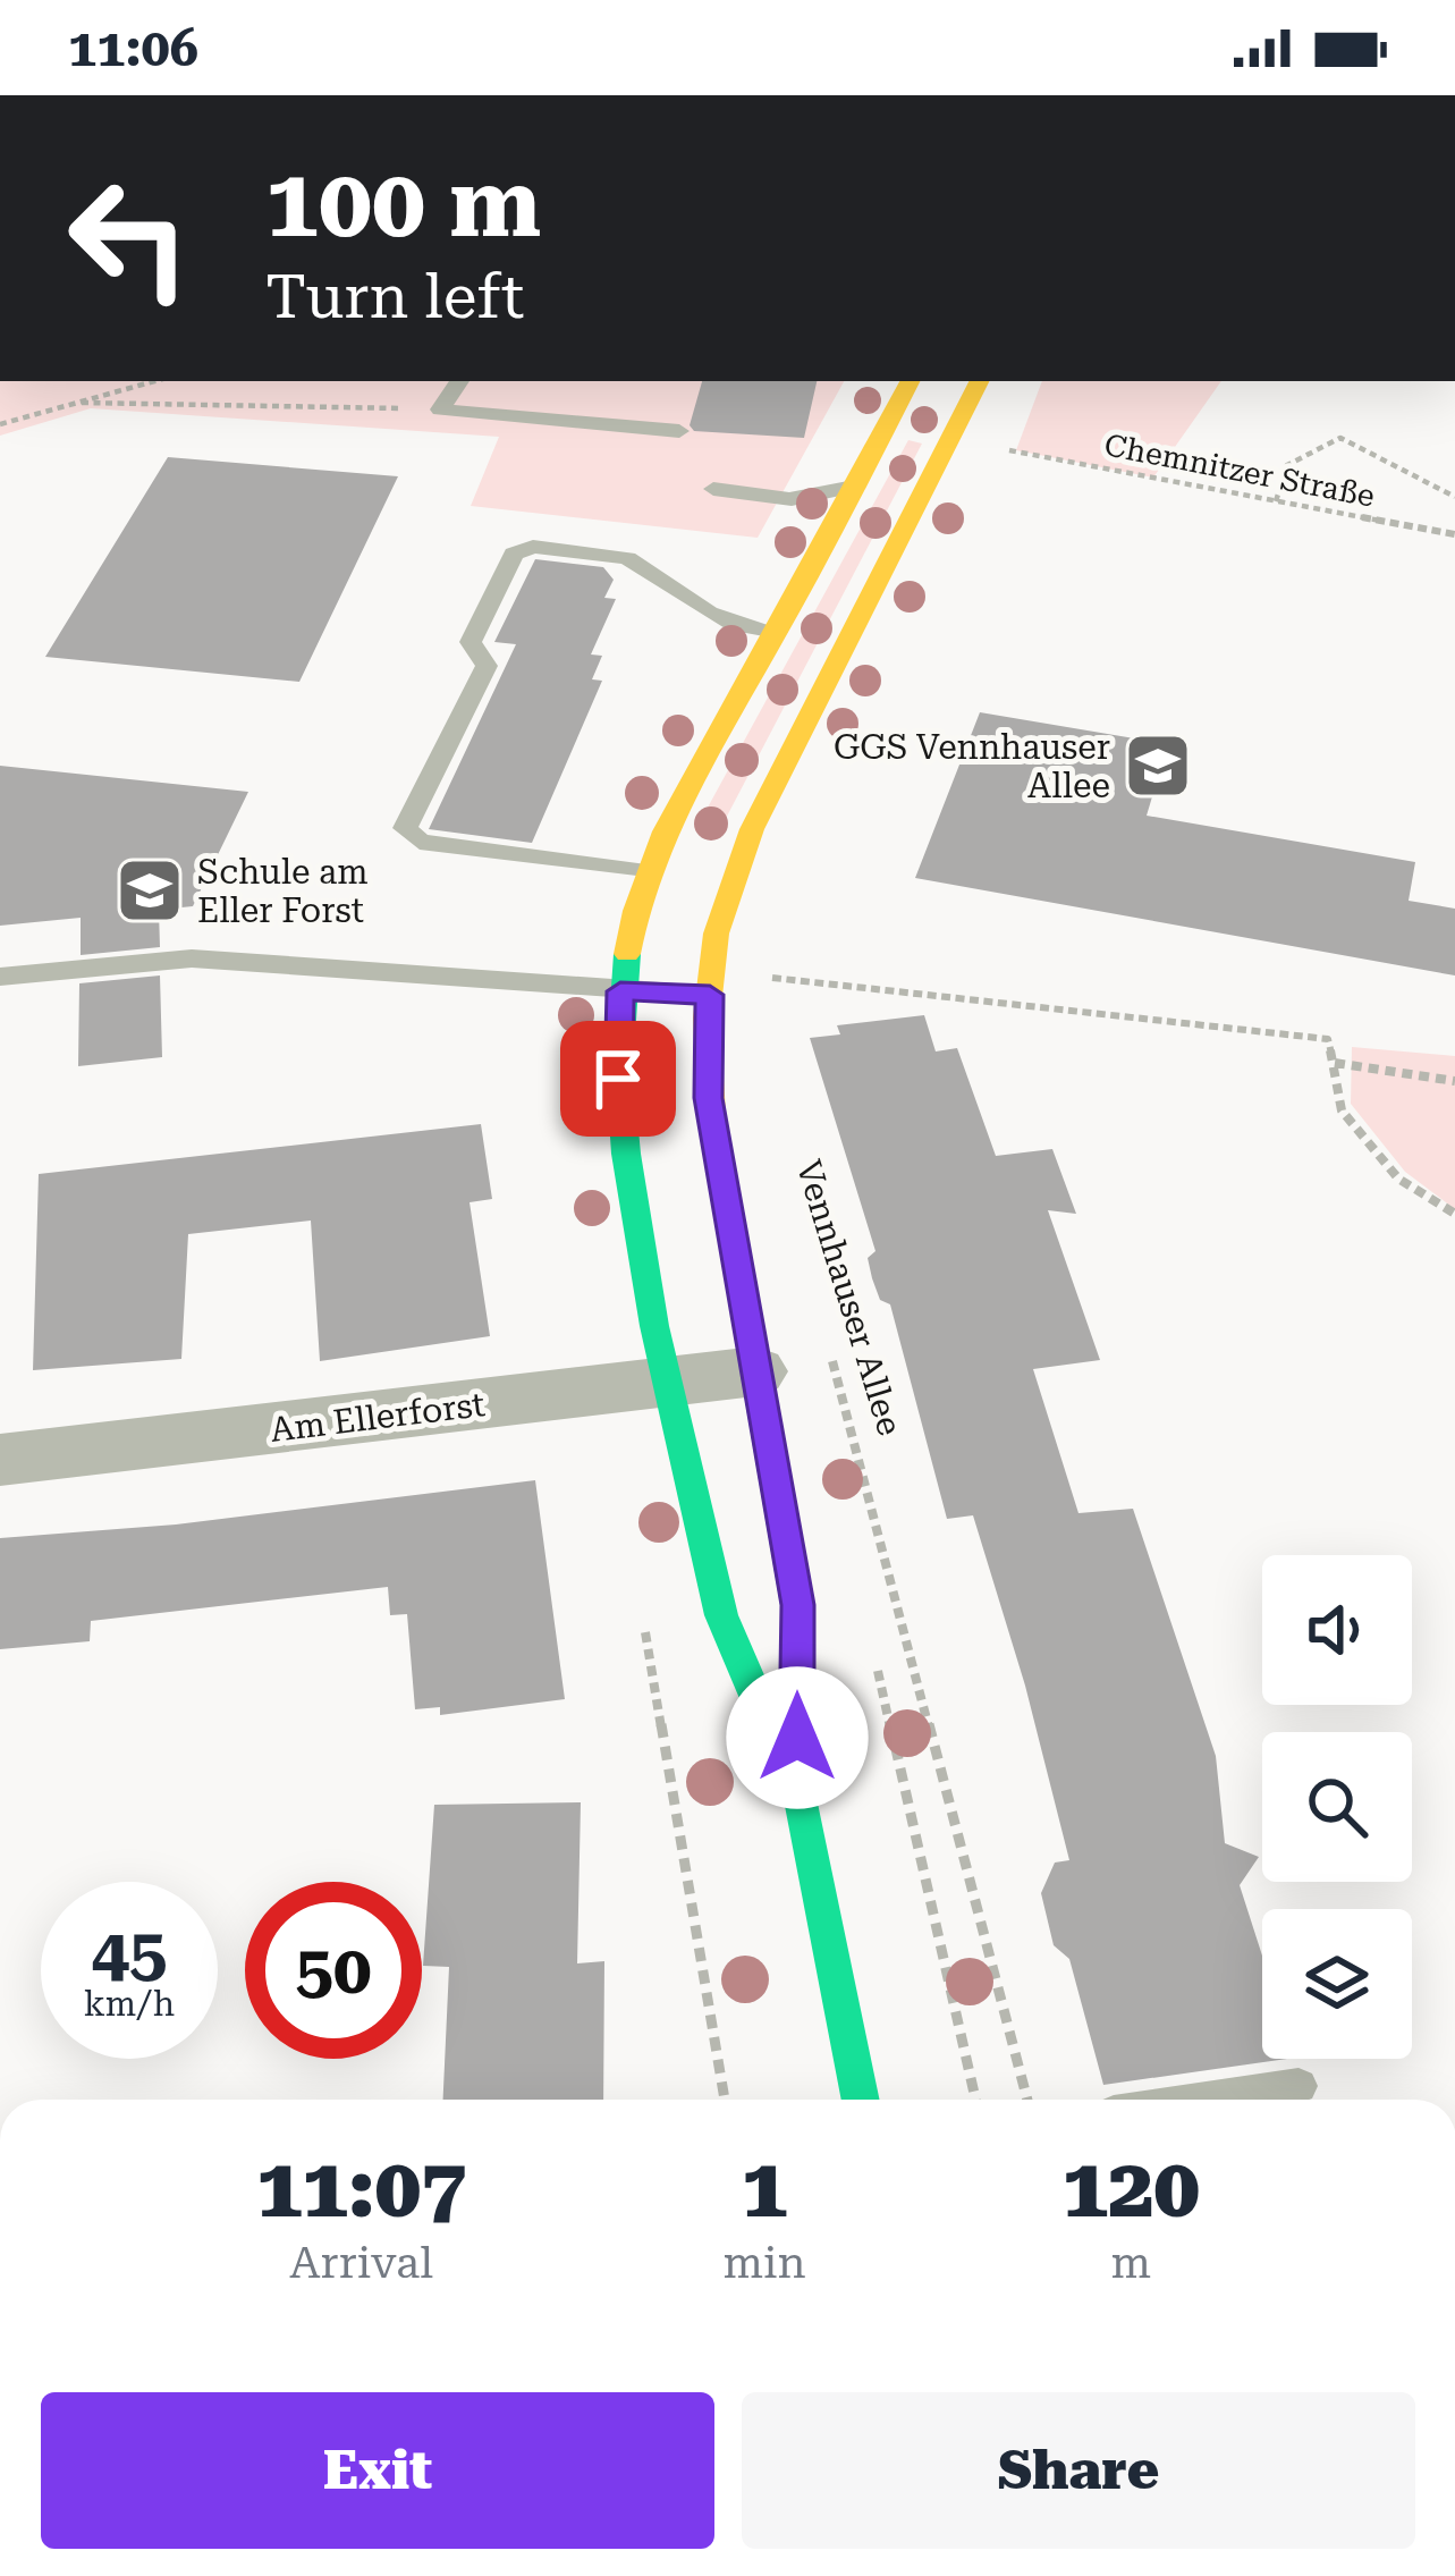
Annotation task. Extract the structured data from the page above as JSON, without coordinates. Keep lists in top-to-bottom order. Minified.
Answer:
{"streets":{"street":["Am Ellerforst"],"path":["Chemnitzer Straße","Vennhauser Allee"]},"places":{"school or university":["GGS Vennhauser Allee","Schule am Eller Forst"]},"page":{"status":"11:06","turn":["100 m","Turn left"],"speed":"45 km/h","limit":"50","eta":["11:07","Arrival","1","min","120","m"],"buttons":["Exit","Share"]}}
